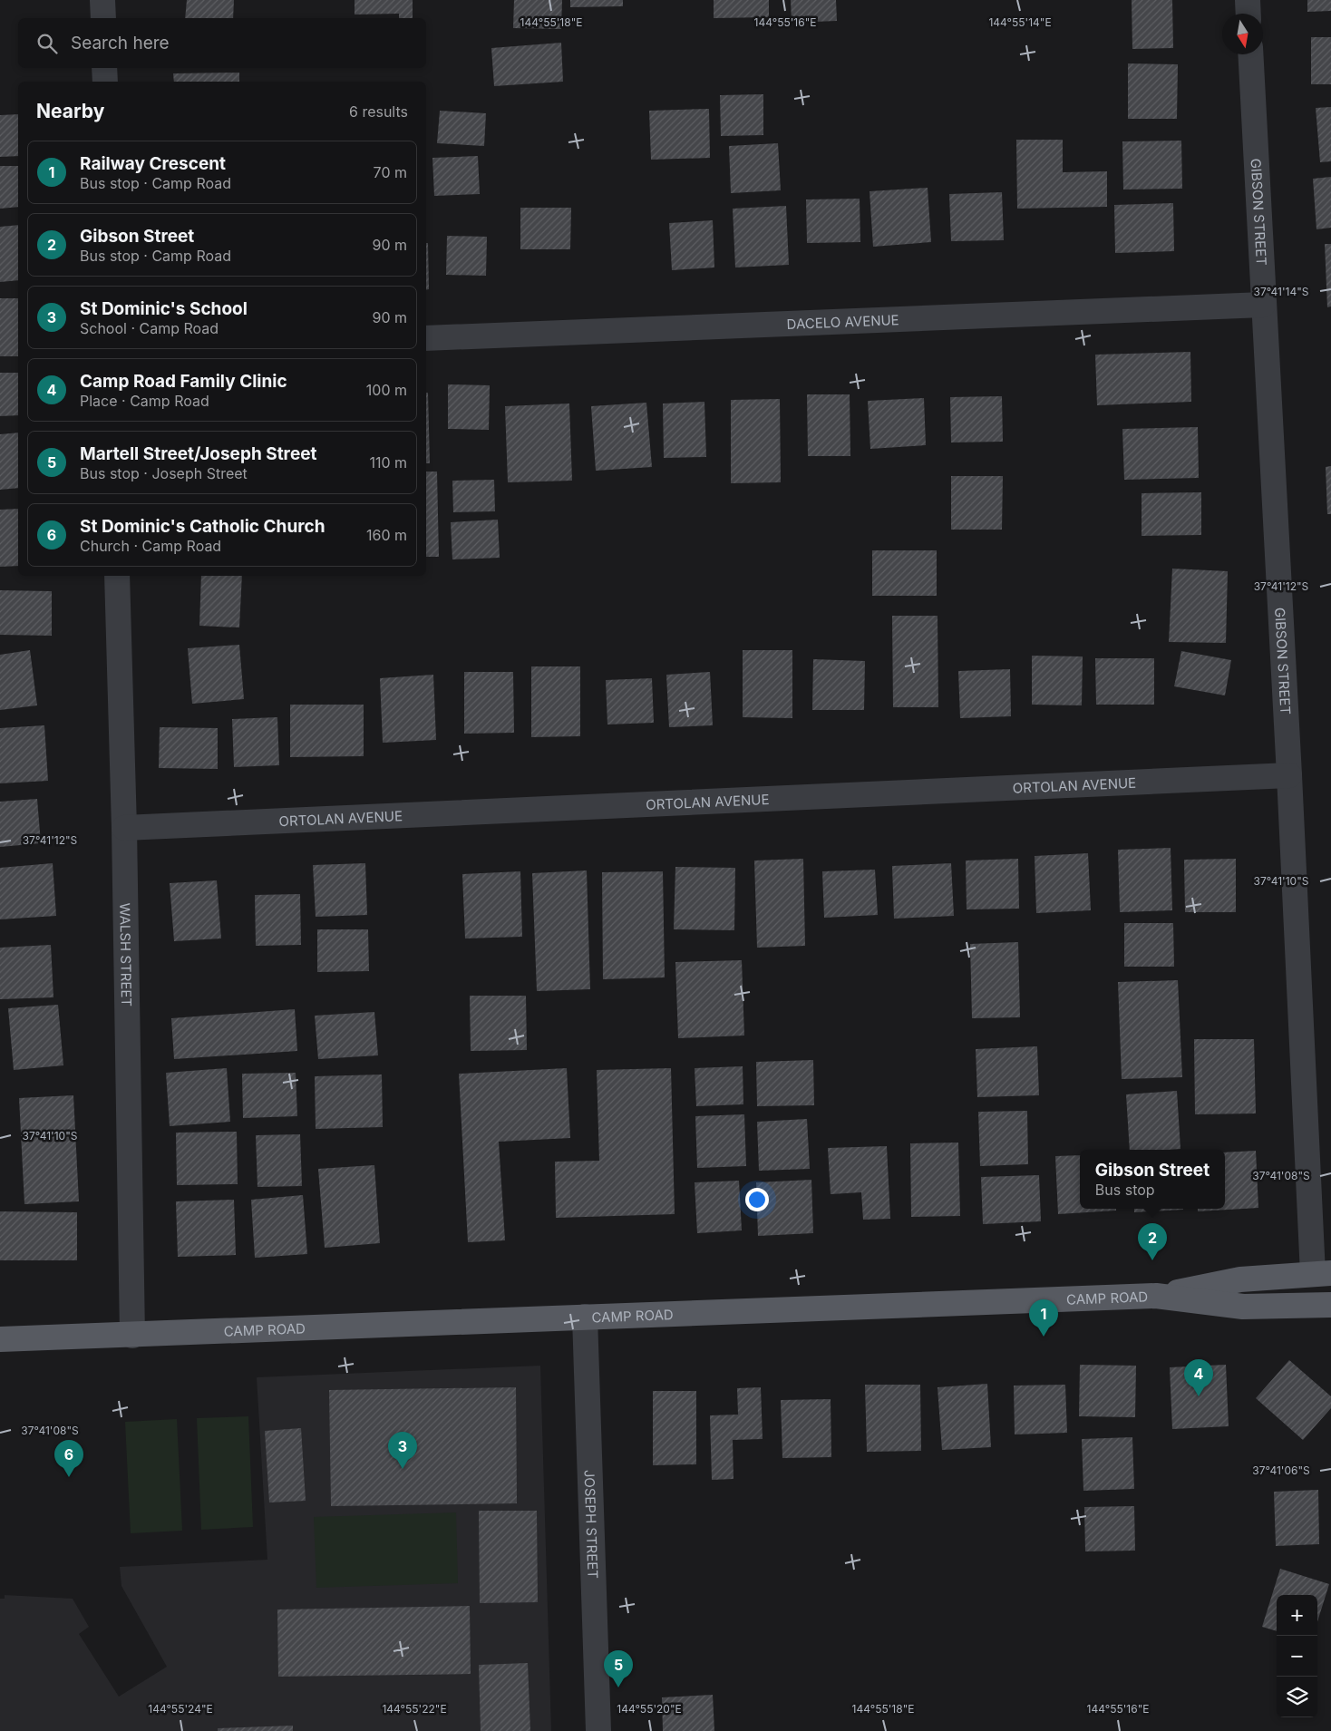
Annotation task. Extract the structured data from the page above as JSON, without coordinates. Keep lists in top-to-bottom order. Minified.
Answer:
{"streets":{"main road":["CAMP ROAD"],"street":["GIBSON STREET","DACELO AVENUE","ORTOLAN AVENUE","WALSH STREET","JOSEPH STREET"]},"crossings":[["GIBSON STREET","DACELO AVENUE"],["GIBSON STREET","ORTOLAN AVENUE"],["GIBSON STREET","CAMP ROAD"],["ORTOLAN AVENUE","WALSH STREET"],["WALSH STREET","CAMP ROAD"],["CAMP ROAD","JOSEPH STREET"]],"north":"bottom","page":{"search":"Search here","heading":["Nearby","6 results"],"list":[{"mark":"1","name":"Railway Crescent","note":"Bus stop · Camp Road","value":"70 m"},{"mark":"2","name":"Gibson Street","note":"Bus stop · Camp Road","value":"90 m"},{"mark":"3","name":"St Dominic's School","note":"School · Camp Road","value":"90 m"},{"mark":"4","name":"Camp Road Family Clinic","note":"Place · Camp Road","value":"100 m"},{"mark":"5","name":"Martell Street/Joseph Street","note":"Bus stop · Joseph Street","value":"110 m"},{"mark":"6","name":"St Dominic's Catholic Church","note":"Church · Camp Road","value":"160 m"}],"popup":["Gibson Street","Bus stop"],"pins":["2","1","4","3","6","5"],"map_buttons":["+","−"]},"coordinates":["144°55'18\"E","144°55'16\"E","144°55'14\"E","37°41'14\"S","37°41'12\"S","37°41'10\"S","37°41'08\"S","37°41'06\"S","144°55'24\"E","144°55'22\"E","144°55'20\"E"]}
